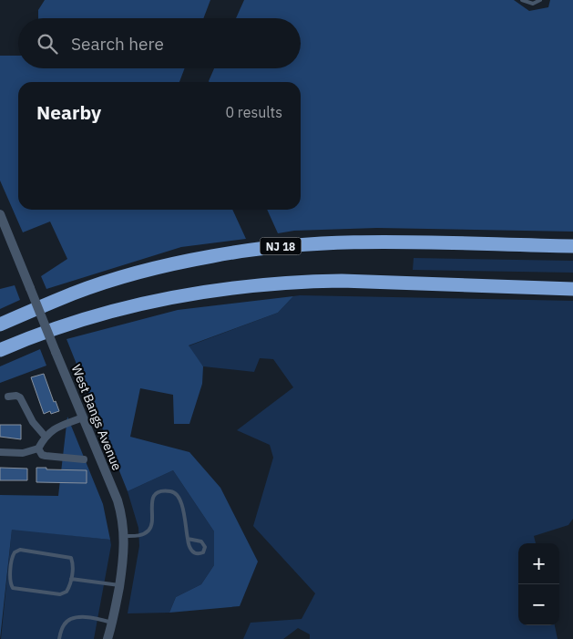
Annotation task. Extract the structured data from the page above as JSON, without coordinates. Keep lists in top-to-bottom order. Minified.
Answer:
{"streets":{"highway":["NJ 18"],"street":["West Bangs Avenue"]},"page":{"search":"Search here","heading":["Nearby","0 results"],"map_buttons":["+","−"]}}
